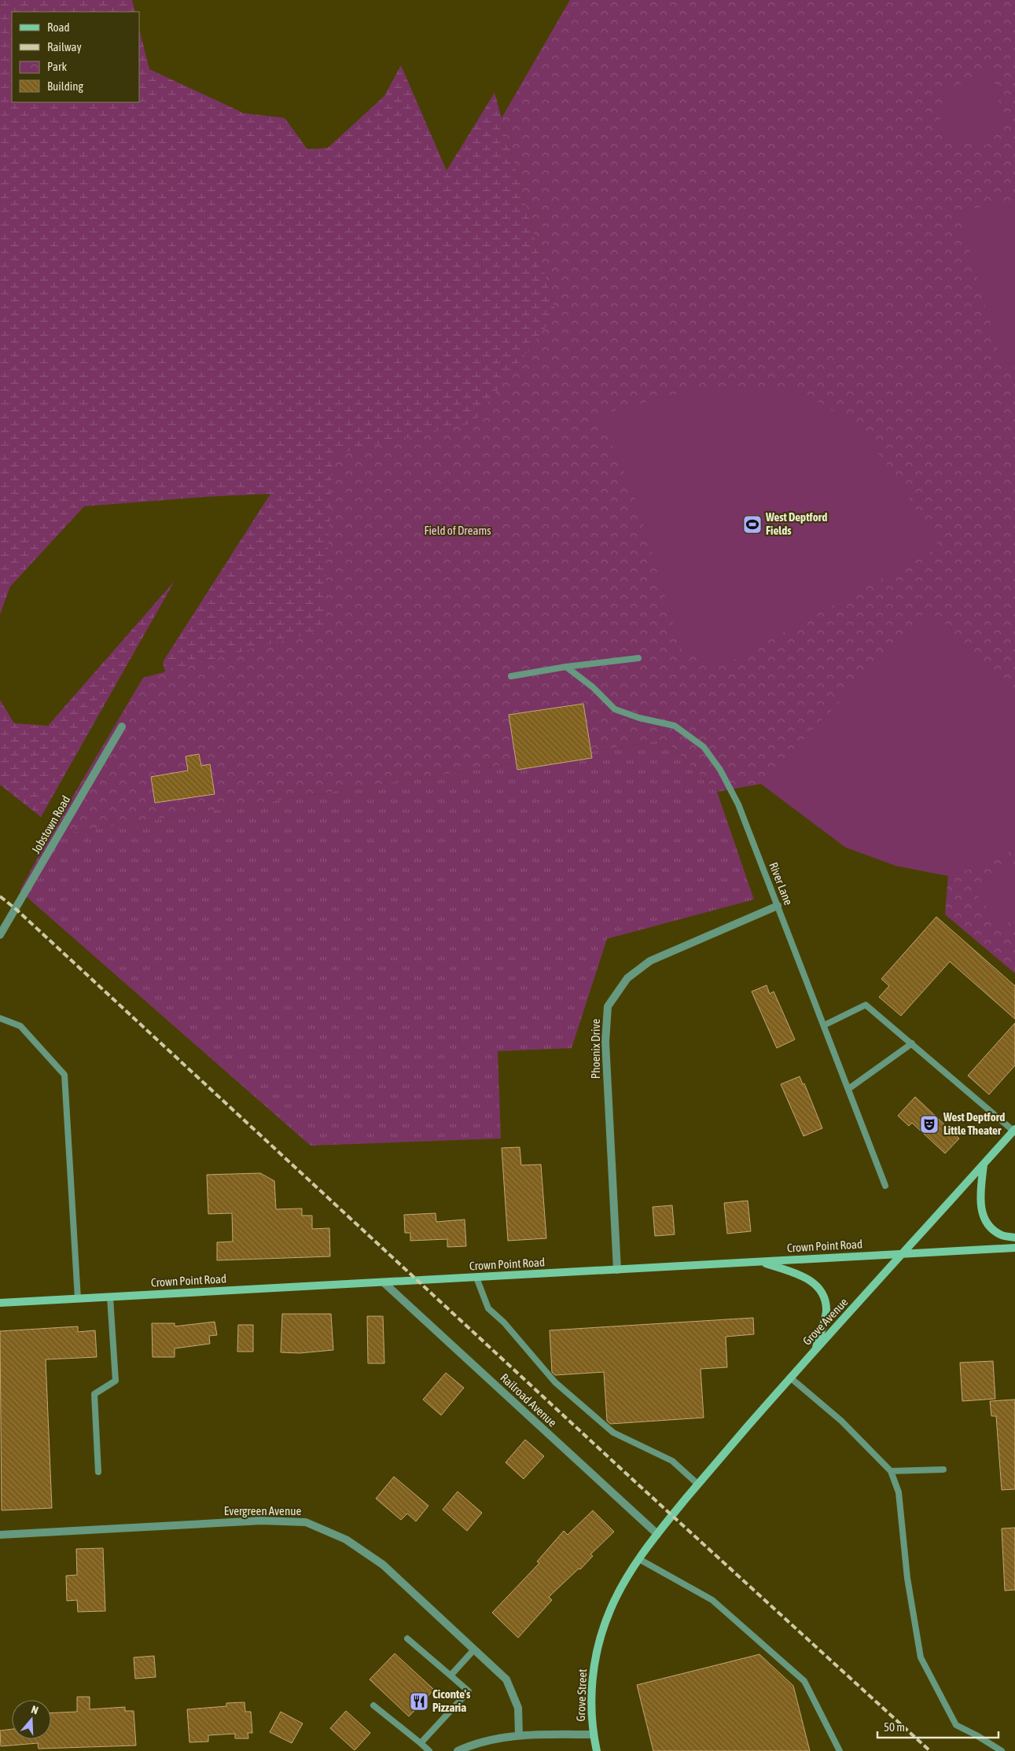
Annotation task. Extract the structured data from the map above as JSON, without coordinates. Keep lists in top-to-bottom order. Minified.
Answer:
{"streets":{"main road":["Crown Point Road","Grove Avenue","Grove Street"],"street":["Jobstown Road","Phoenix Drive","Railroad Avenue","Evergreen Avenue"],"lane":["River Lane"]},"crossings":[["River Lane","Phoenix Drive"],["Phoenix Drive","Crown Point Road"],["Crown Point Road","Grove Avenue"],["Crown Point Road","Railroad Avenue"],["Grove Avenue","Railroad Avenue"],["Grove Avenue","Grove Street"],["Railroad Avenue","Grove Street"],["Evergreen Avenue","Grove Street"]],"parks":["Field of Dreams"],"places":{"sports":["West Deptford Fields"],"theatre":["West Deptford Little Theater"],"restaurant":["Ciconte's Pizzaria"]},"legend":["Road","Railway","Park","Building"],"scale_bar":"50 m","north":"top"}
